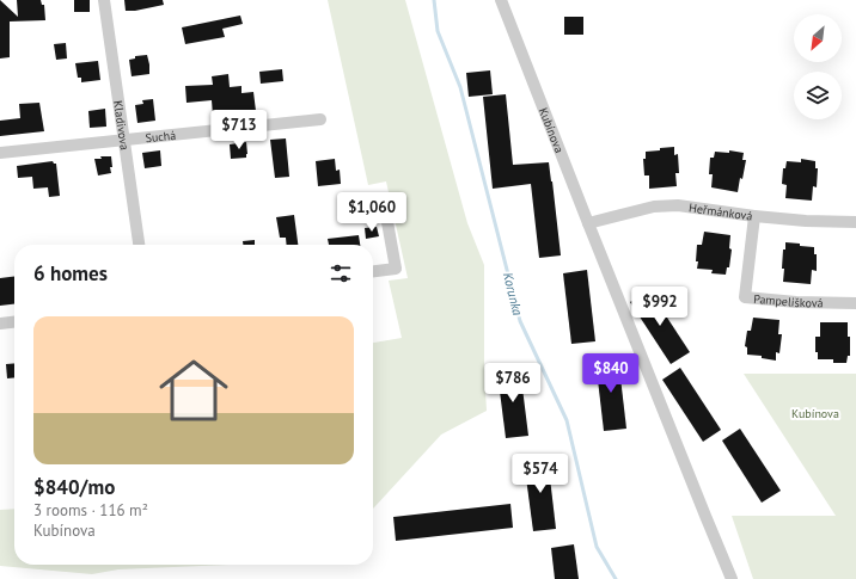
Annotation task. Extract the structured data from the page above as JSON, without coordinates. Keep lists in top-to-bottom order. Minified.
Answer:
{"streets":{"street":["Kladivova","Kubínova","Suchá","Heřmánková","Pampelišková"]},"crossings":[["Kladivova","Suchá"],["Kubínova","Heřmánková"],["Heřmánková","Pampelišková"]],"water":["Korunka"],"parks":["Kubínova"],"north":"bottom left","page":{"price":["$713","$1,060","$992","$840","$786","$574"],"heading":"6 homes","list":[{"name":"$840/mo","note":"3 rooms · 116 m² · Kubínova"}]}}
